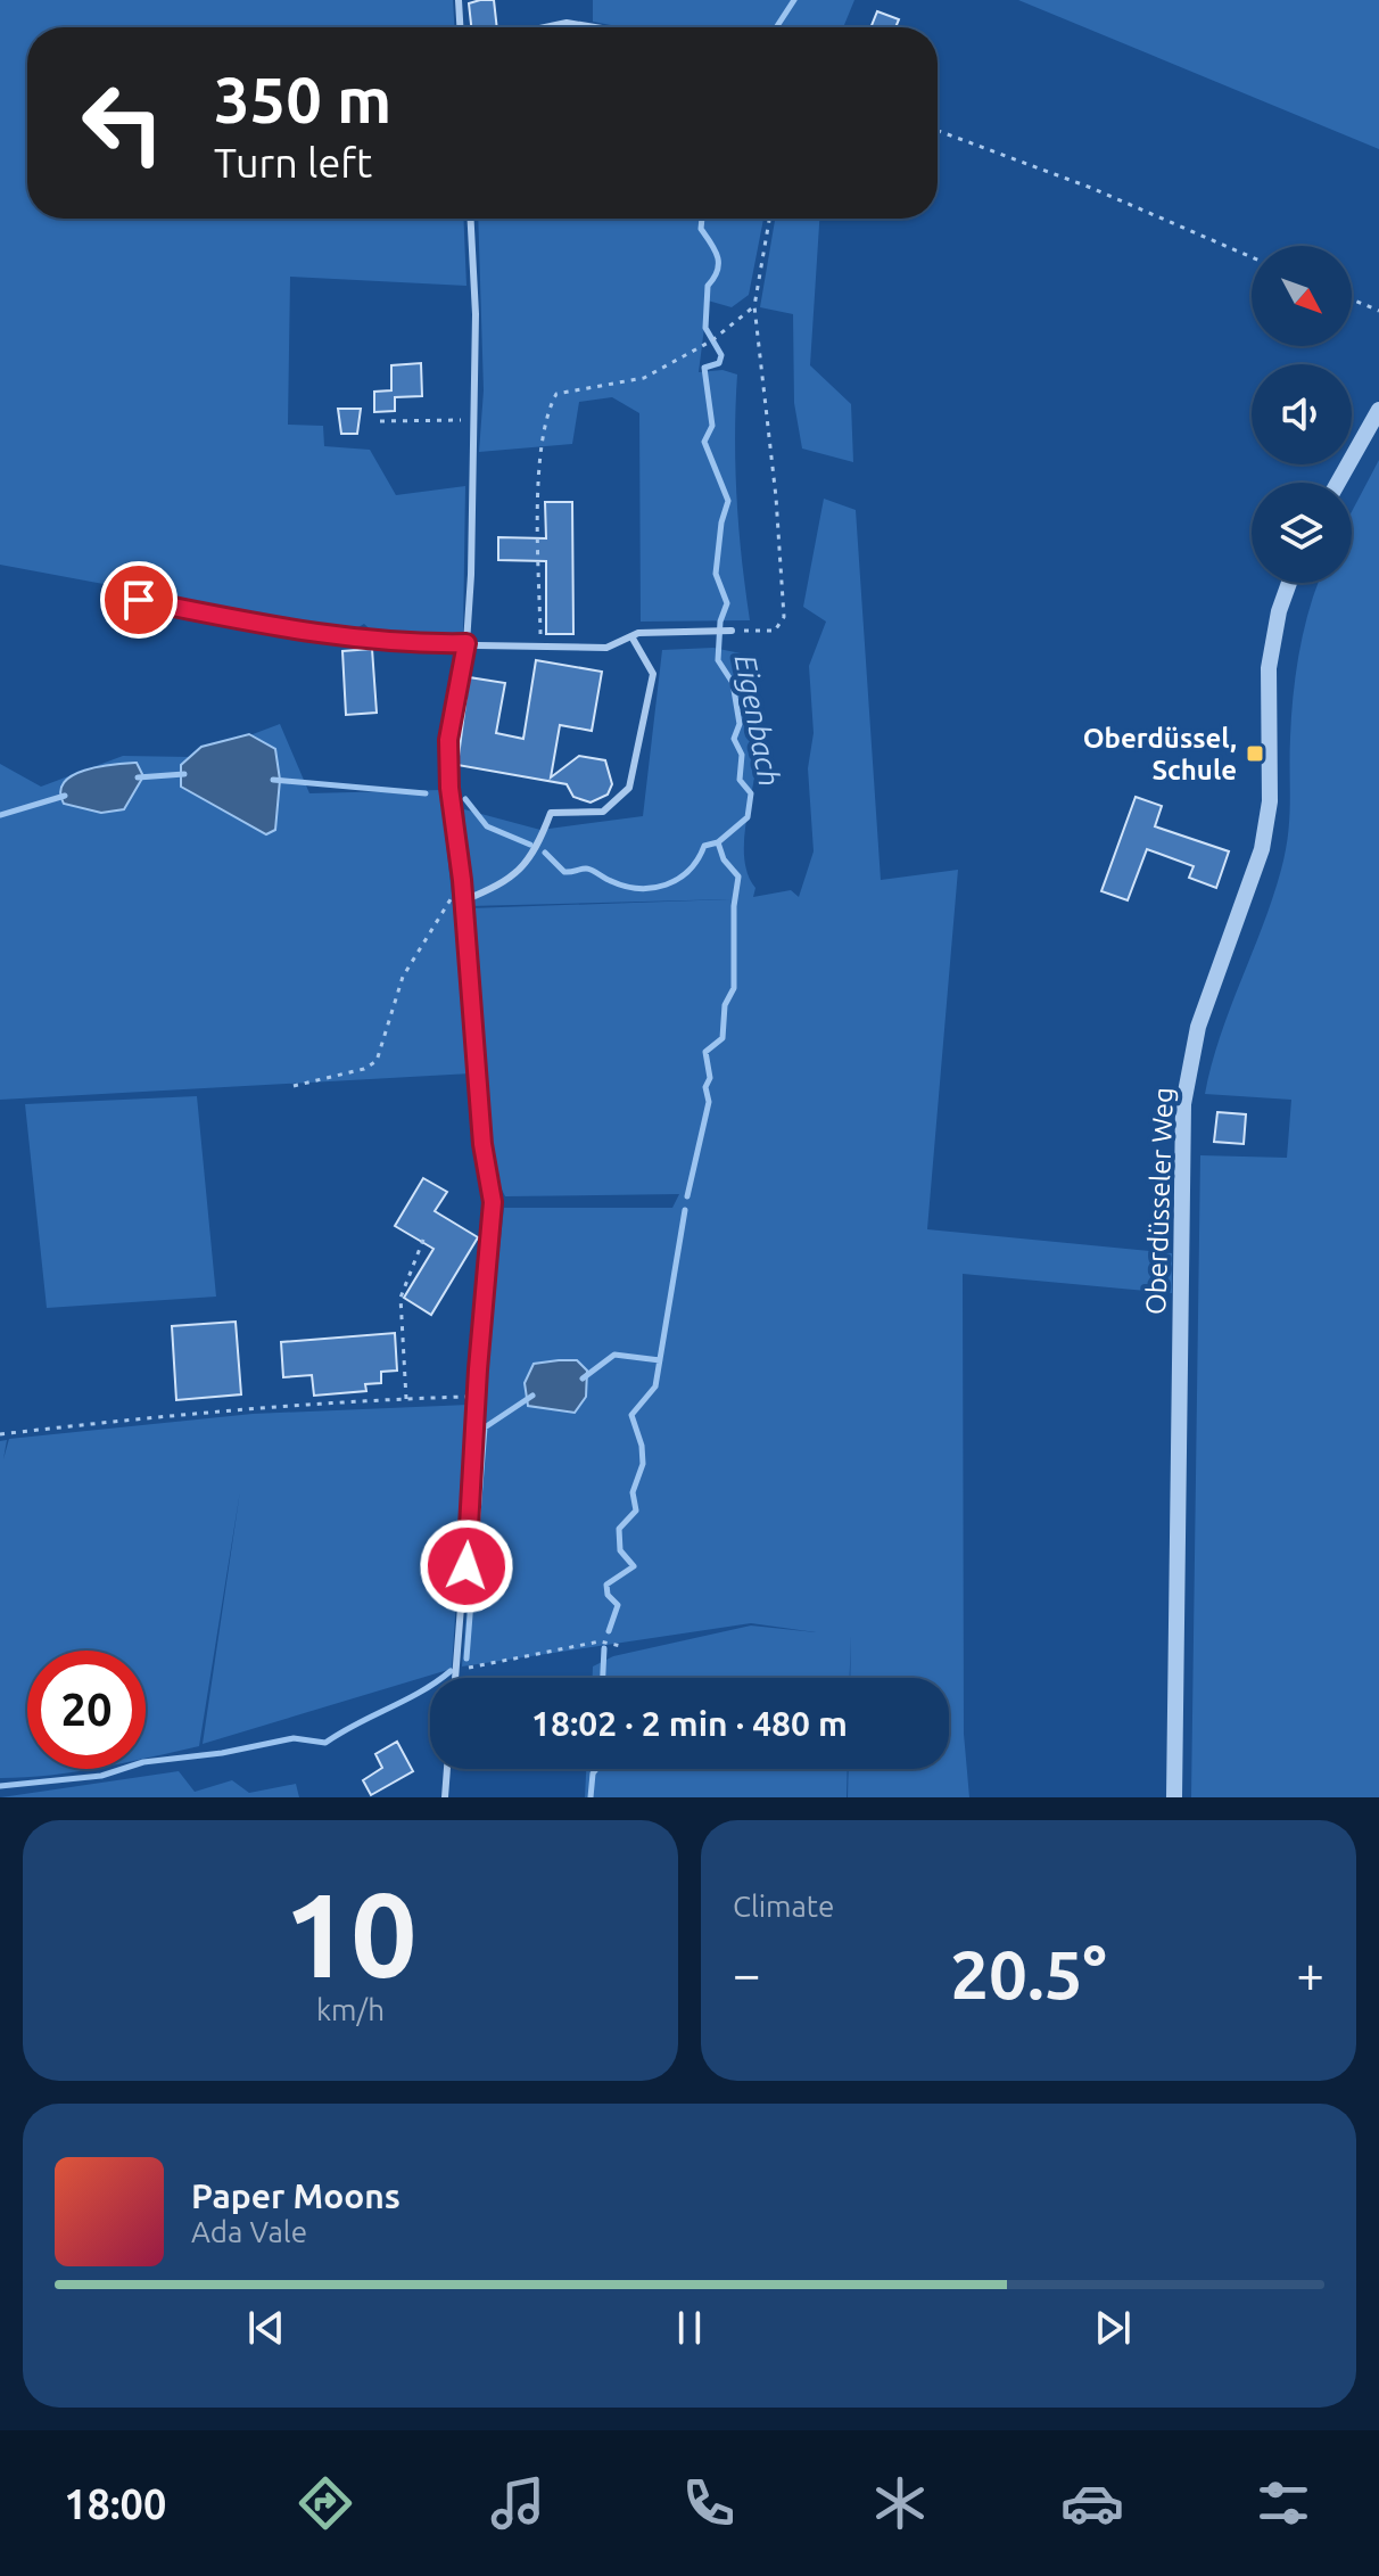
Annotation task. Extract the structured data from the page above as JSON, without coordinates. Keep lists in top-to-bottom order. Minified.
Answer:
{"streets":{"street":["Oberdüsseler Weg"]},"water":["Eigenbach"],"places":{"transit":["Oberdüssel, Schule"]},"north":"bottom right","page":{"turn":["350 m","Turn left"],"limit":"20","trip":"18:02 · 2 min · 480 m","tile":[["10","km/h"],"Climate"],"heat":["−","20.5°","+"],"song":["Paper Moons","Ada Vale"],"tabs":"18:00"}}
